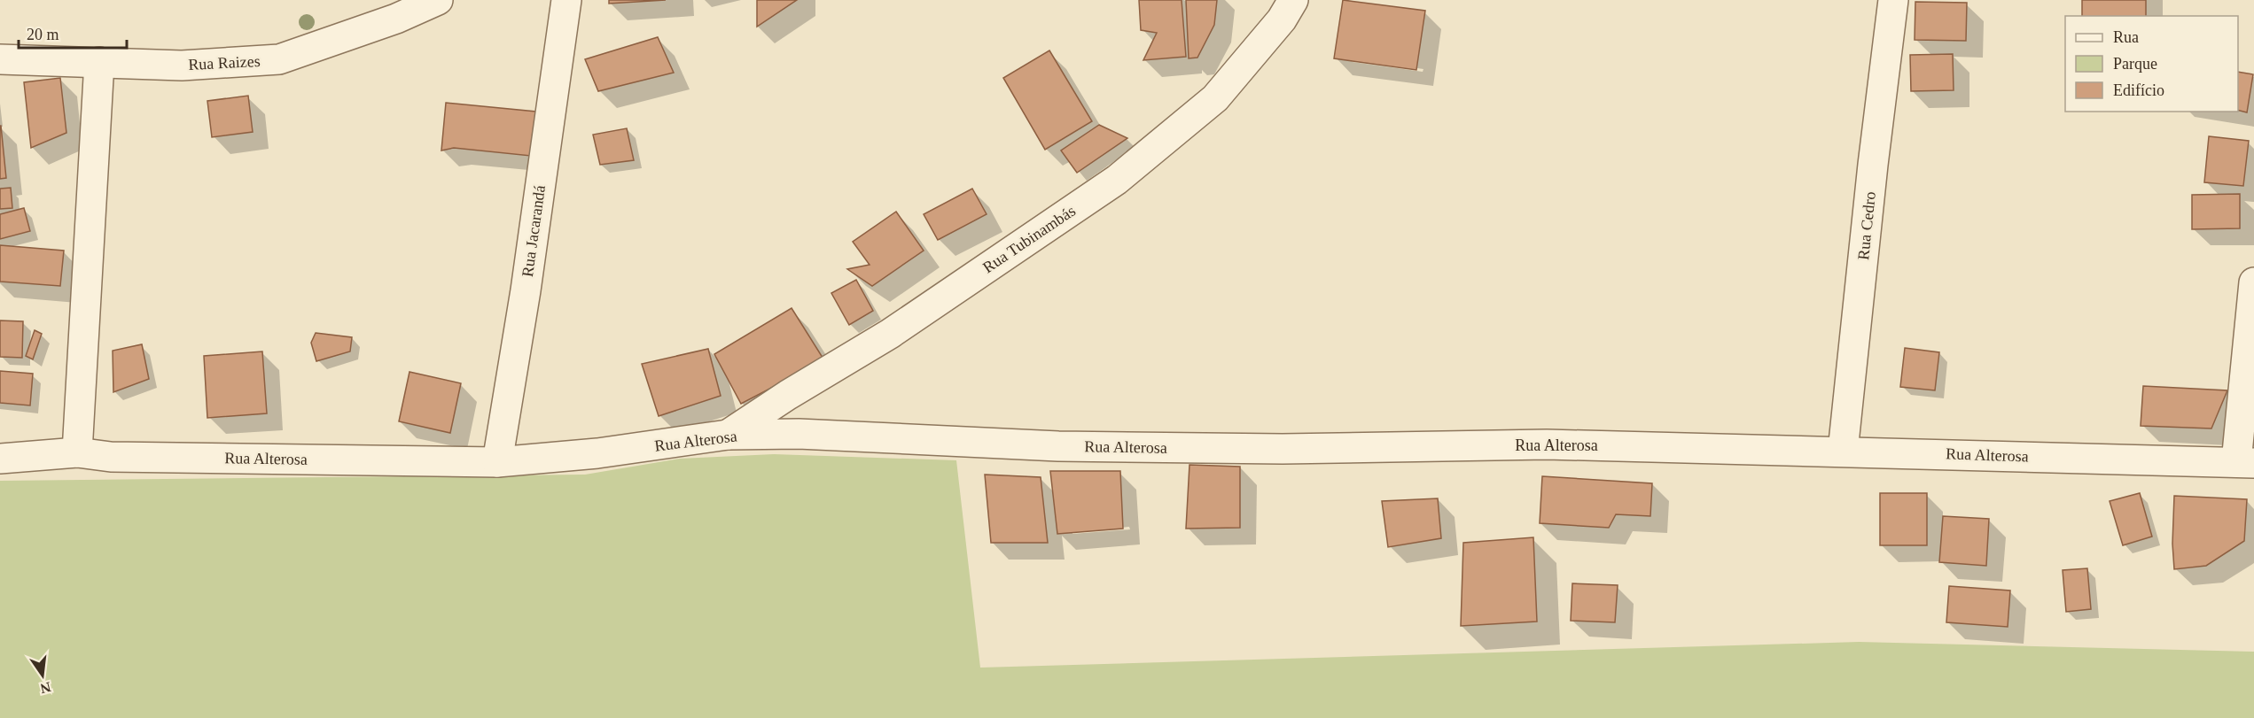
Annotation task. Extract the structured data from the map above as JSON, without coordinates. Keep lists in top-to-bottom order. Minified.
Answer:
{"streets":{"street":["Rua Raizes","Rua Cedro","Rua Jacarandá","Rua Tubinambás","Rua Alterosa"]},"crossings":[["Rua Cedro","Rua Alterosa"],["Rua Jacarandá","Rua Alterosa"],["Rua Tubinambás","Rua Alterosa"]],"legend":["Rua","Parque","Edifício"],"scale_bar":"20 m","north":"bottom"}
